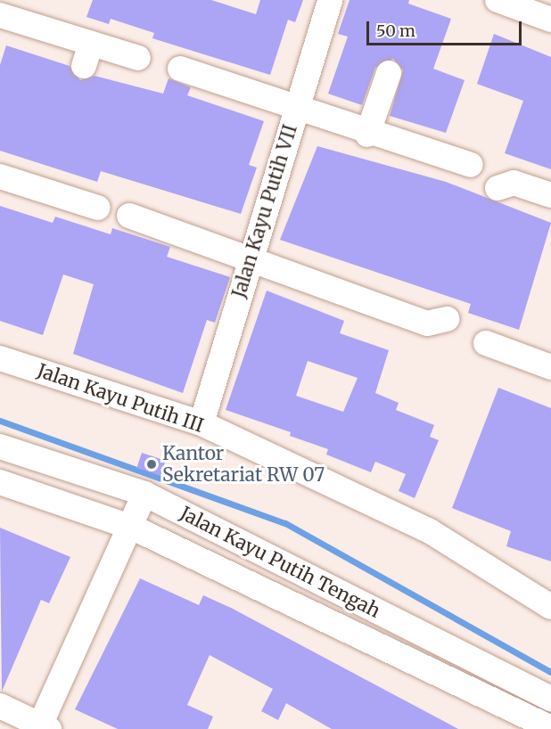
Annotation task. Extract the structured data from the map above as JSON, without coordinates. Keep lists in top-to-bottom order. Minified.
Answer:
{"streets":{"street":["Jalan Kayu Putih VII","Jalan Kayu Putih III","Jalan Kayu Putih Tengah"]},"crossings":[["Jalan Kayu Putih VII","Jalan Kayu Putih III"]],"places":["Kantor Sekretariat RW 07"],"scale_bar":"50 m"}
